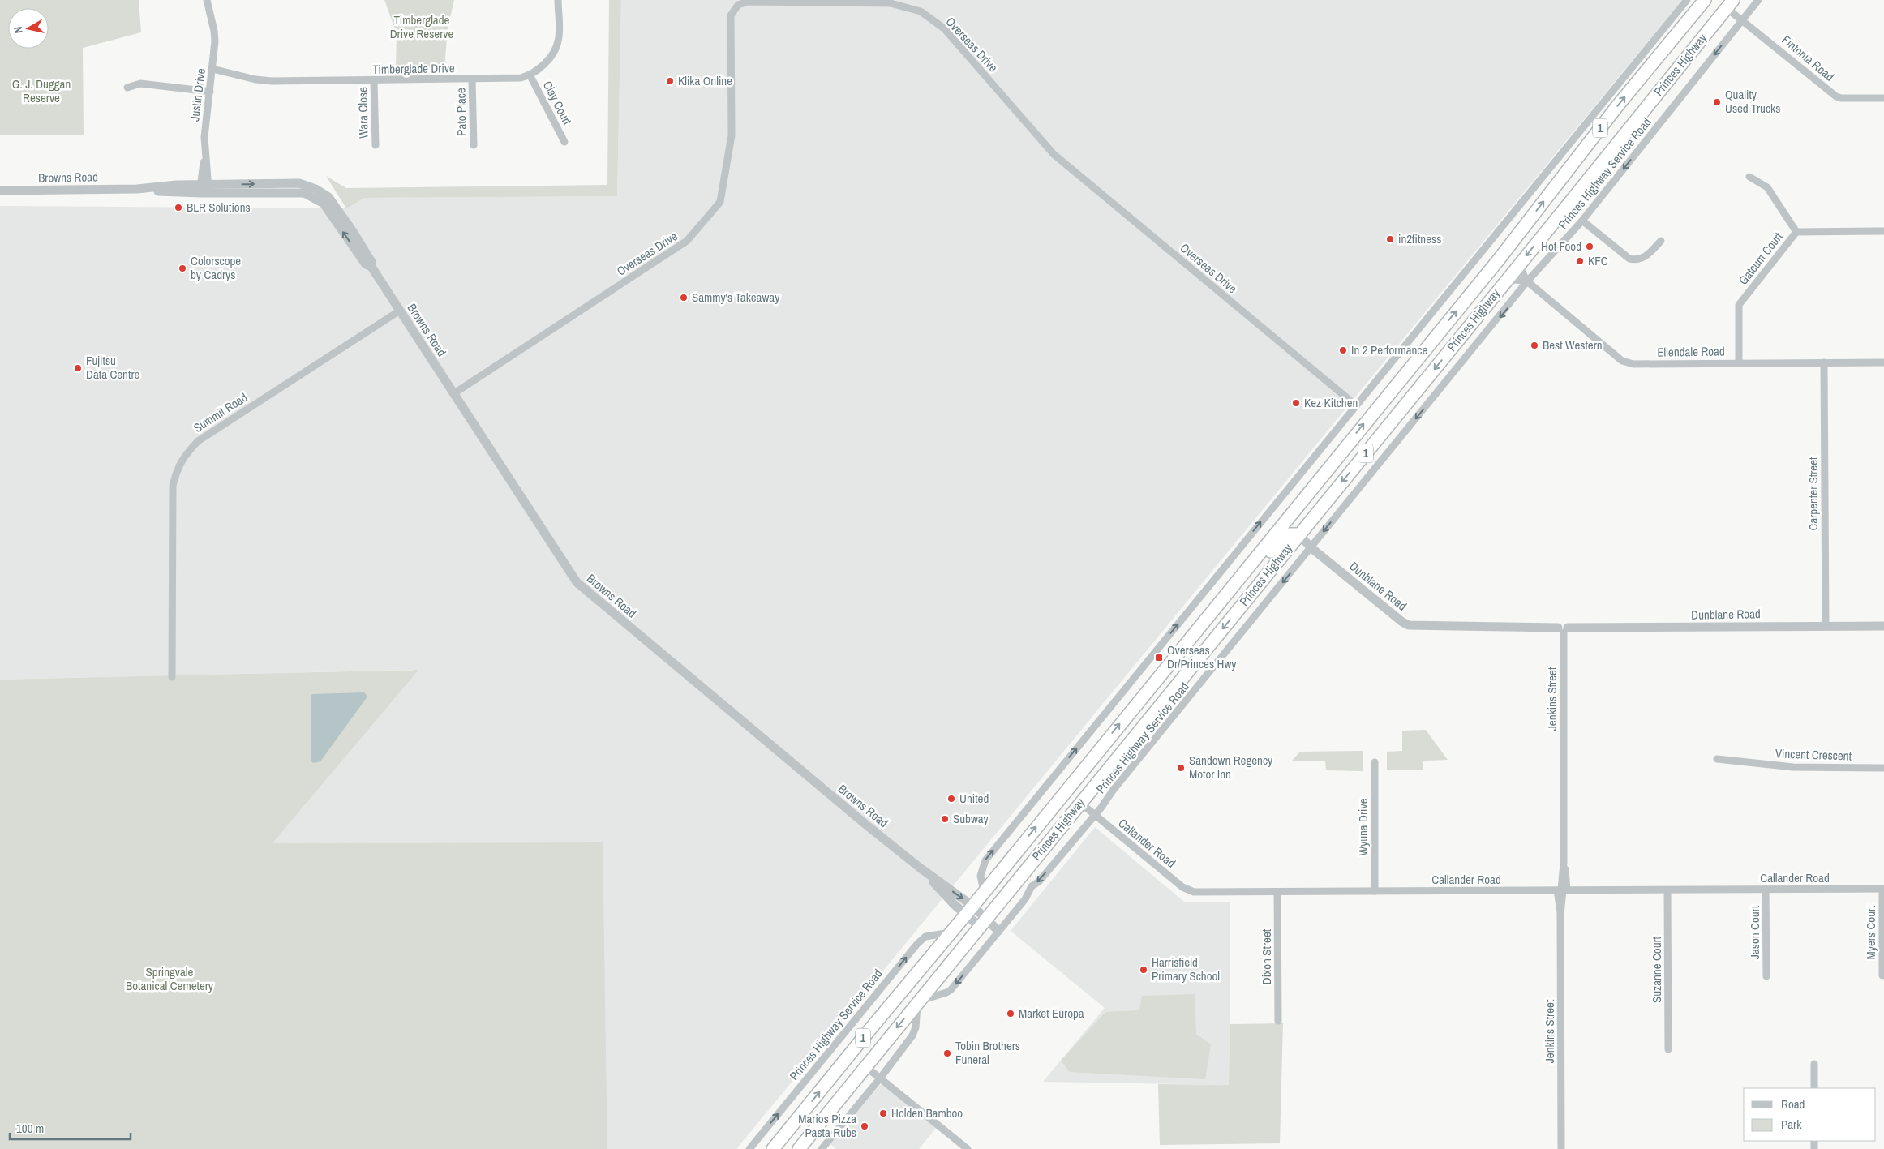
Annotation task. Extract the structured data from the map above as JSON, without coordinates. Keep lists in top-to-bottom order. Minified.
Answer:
{"streets":{"highway":["Princes Highway","1"],"street":["Overseas Drive","Fintonia Road","Timberglade Drive","Justin Drive","Clay Court","Pato Place","Wara Close","Princes Highway Service Road","Browns Road","Gatcum Court","Ellendale Road","Summit Road","Carpenter Street","Dunblane Road","Jenkins Street","Vincent Crescent","Wyuna Drive","Callander Road","Jason Court","Myers Court","Dixon Street","Suzanne Court"]},"crossings":[["Overseas Drive","Browns Road"],["Fintonia Road","Princes Highway"],["Fintonia Road","Princes Highway Service Road"],["Princes Highway","Princes Highway Service Road"],["Princes Highway","Browns Road"],["Princes Highway","Ellendale Road"],["Princes Highway","Dunblane Road"],["Princes Highway","Callander Road"],["Timberglade Drive","Justin Drive"],["Timberglade Drive","Clay Court"],["Timberglade Drive","Pato Place"],["Timberglade Drive","Wara Close"],["Justin Drive","Browns Road"],["Princes Highway Service Road","Browns Road"],["Princes Highway Service Road","Ellendale Road"],["Princes Highway Service Road","Dunblane Road"],["Princes Highway Service Road","Callander Road"],["Browns Road","Summit Road"],["Gatcum Court","Ellendale Road"],["Ellendale Road","Carpenter Street"],["Carpenter Street","Dunblane Road"],["Dunblane Road","Jenkins Street"],["Jenkins Street","Callander Road"],["Wyuna Drive","Callander Road"],["Callander Road","Jason Court"],["Callander Road","Myers Court"],["Callander Road","Dixon Street"],["Callander Road","Suzanne Court"]],"parks":["Timberglade Drive Reserve","G. J. Duggan Reserve","Springvale Botanical Cemetery"],"places":{"other":["Klika Online","Quality Used Trucks","BLR Solutions","in2fitness","Hot Food","KFC","Colorscope by Cadrys","Sammy's Takeaway","Best Western","In 2 Performance","Fujitsu Data Centre","Kez Kitchen","Sandown Regency Motor Inn","United","Subway","Harrisfield Primary School","Market Europa","Tobin Brothers Funeral","Holden Bamboo","Marios Pizza Pasta Rubs"],"transit":["Overseas Dr/Princes Hwy"]},"legend":["Road","Park"],"scale_bar":"100 m","north":"left"}
